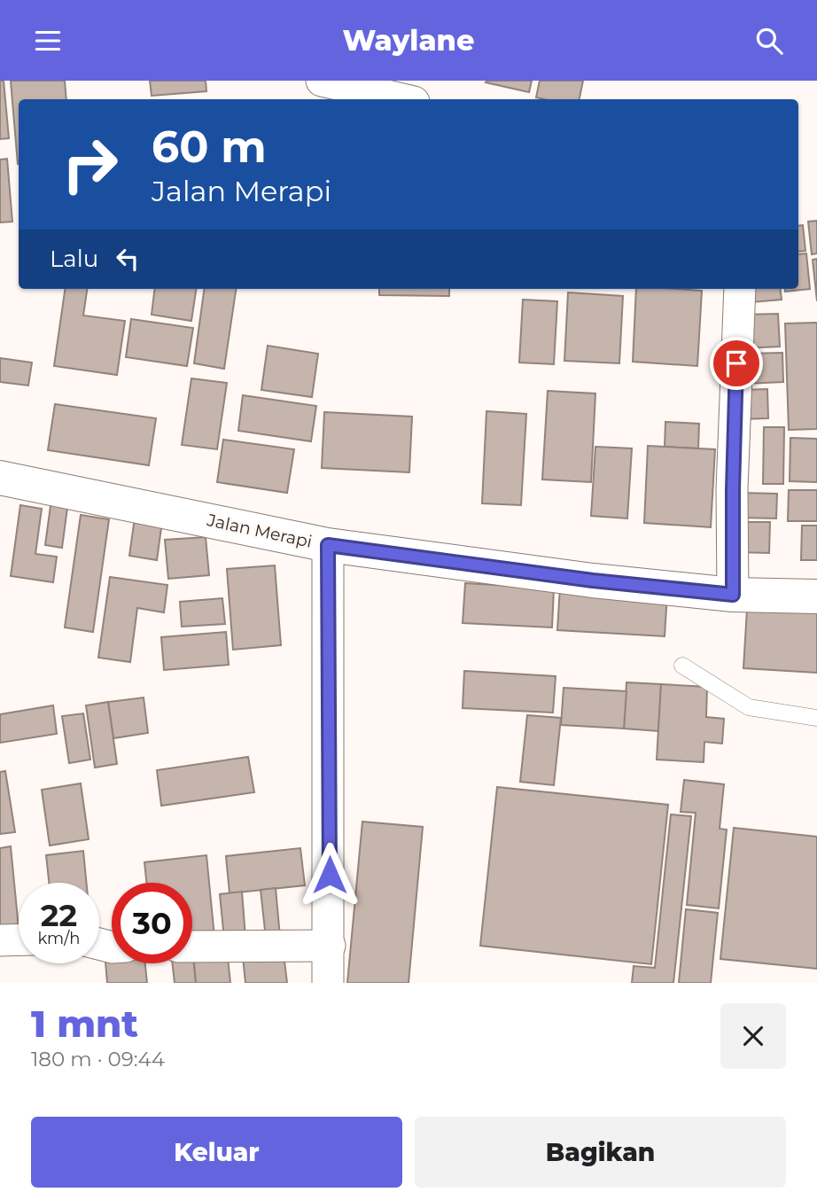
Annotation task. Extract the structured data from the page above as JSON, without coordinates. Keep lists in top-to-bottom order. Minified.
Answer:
{"streets":{"street":["Jalan Merapi"]},"page":{"header":"Waylane","turn":["60 m","Jalan Merapi"],"then":"Lalu","speed":"22 km/h","limit":"30","heading":["1 mnt","180 m · 09:44"],"buttons":["Keluar","Bagikan"]}}
